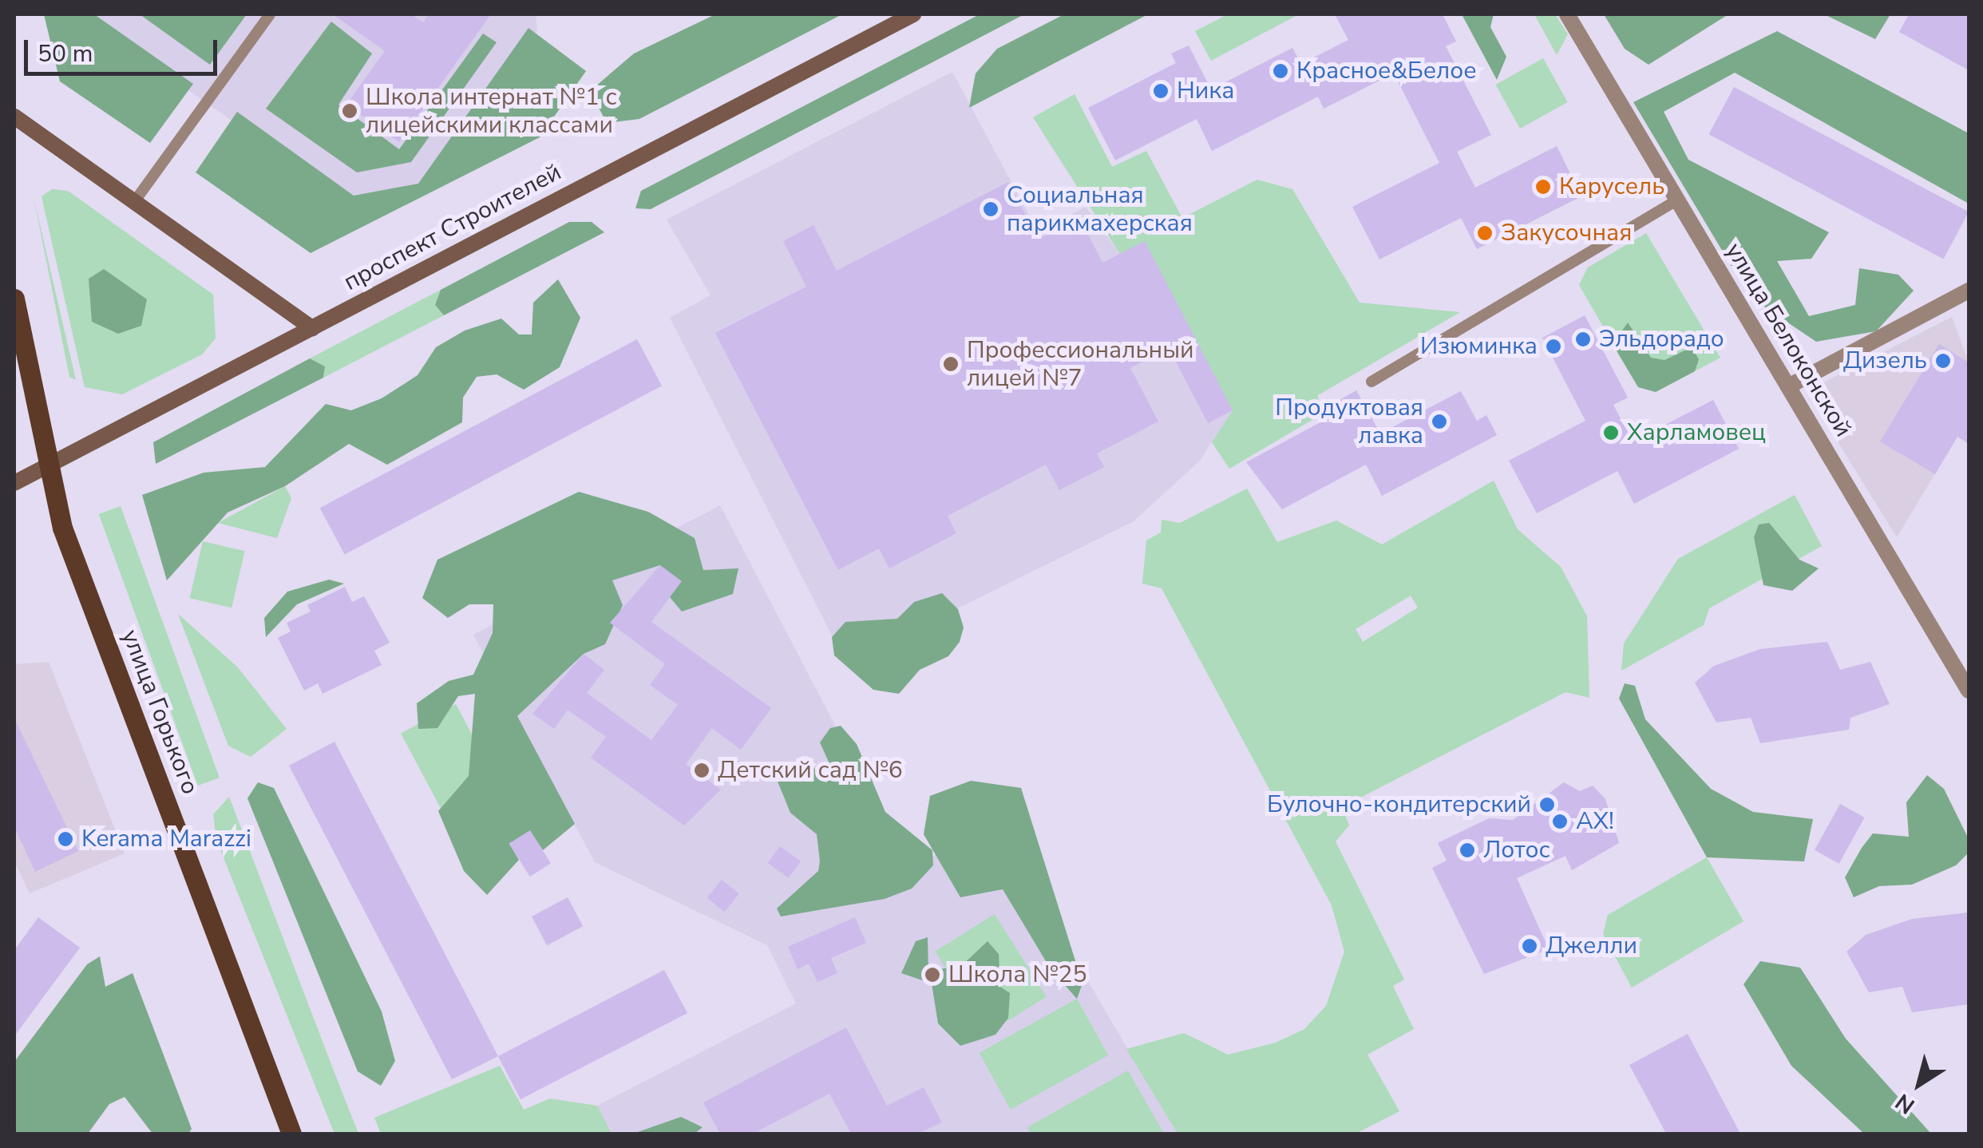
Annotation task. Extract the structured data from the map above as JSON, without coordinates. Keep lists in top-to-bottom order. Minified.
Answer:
{"streets":{"main road":["проспект Строителей","улица Горького"],"street":["улица Белоконской"]},"crossings":[["проспект Строителей","улица Горького"]],"places":["Красное&Белое","Ника","Школа интернат №1 с лицейскими классами","Карусель","Социальная парикмахерская","Закусочная","Эльдорадо","Изюминка","Дизель","Профессиональный лицей №7","Продуктовая лавка","Харламовец","Детский сад №6","Булочно-кондитерский","АХ!","Kerama Marazzi","Лотос","Джелли","Школа №25"],"scale_bar":"50 m","north":"bottom left"}
